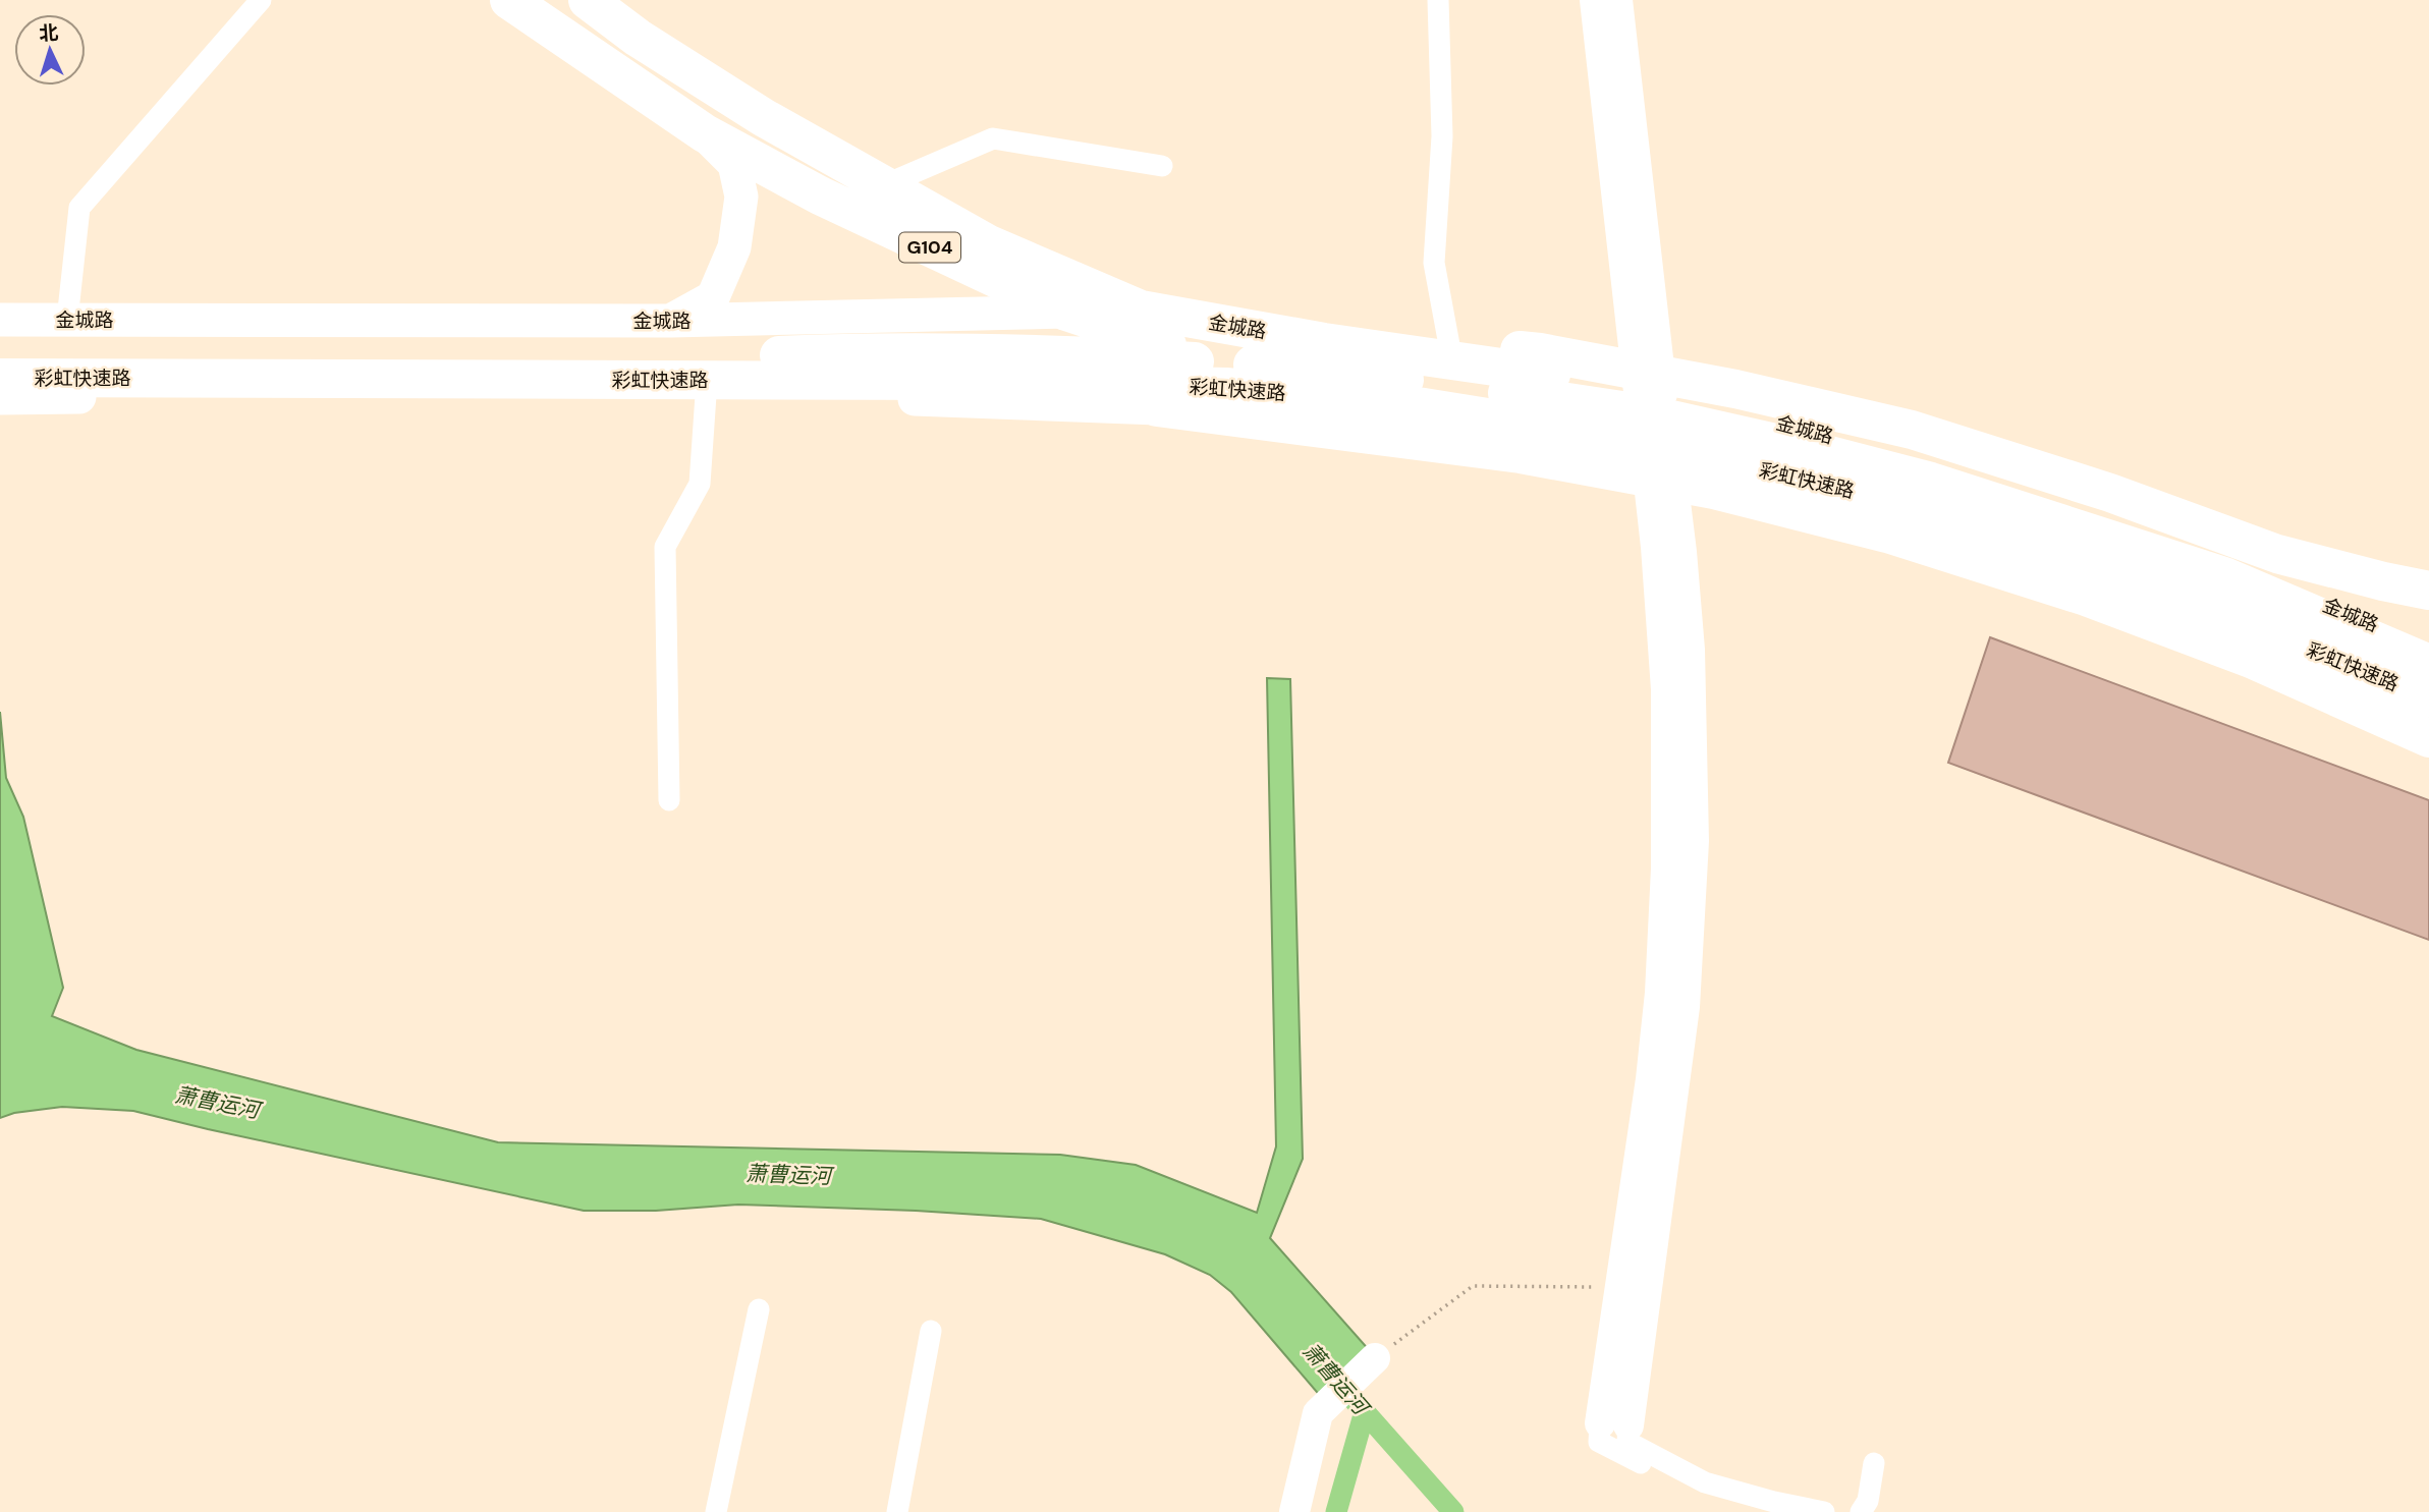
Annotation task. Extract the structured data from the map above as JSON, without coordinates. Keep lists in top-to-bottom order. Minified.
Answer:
{"streets":{"highway":["G104","金城路","彩虹快速路"]},"crossings":[["G104","金城路"]],"water":["萧曹运河"],"north":"top"}
